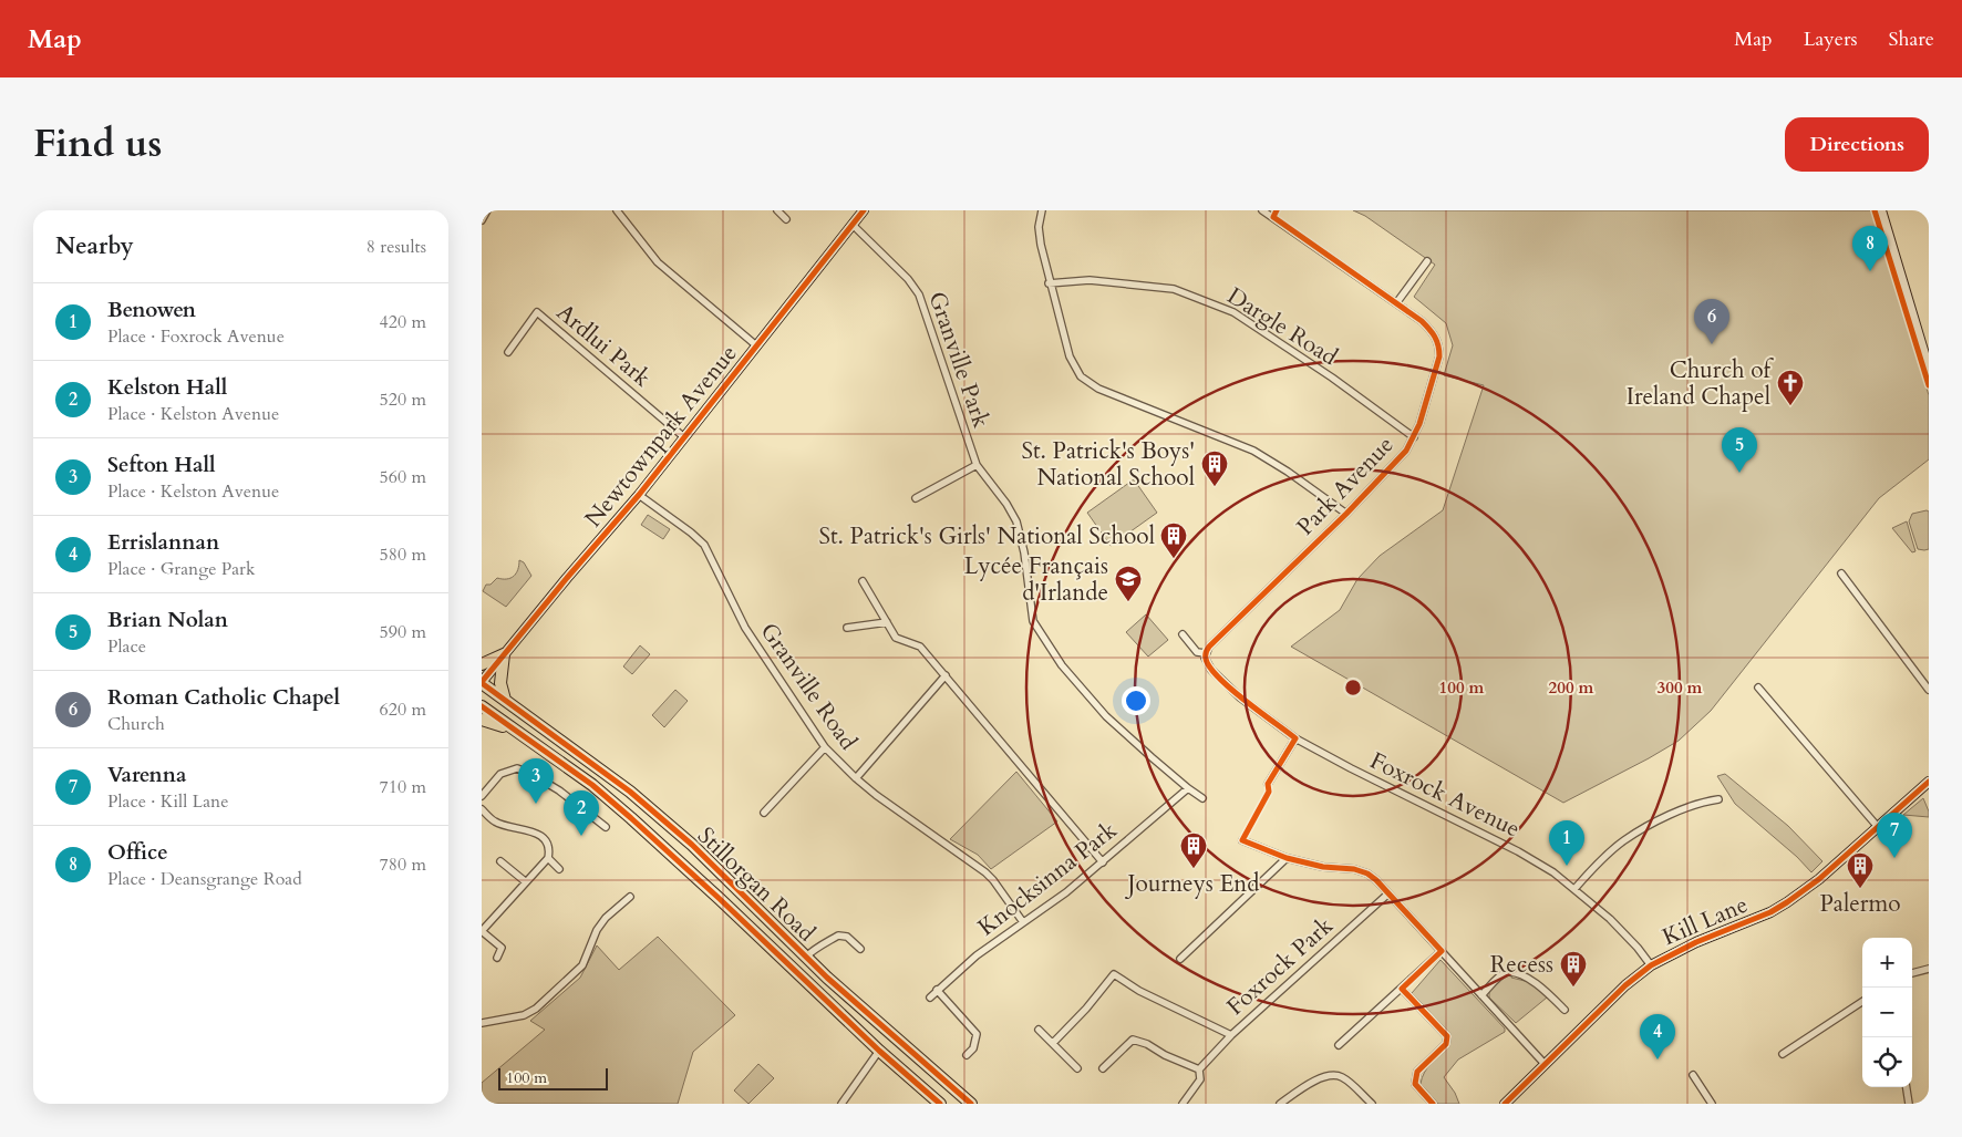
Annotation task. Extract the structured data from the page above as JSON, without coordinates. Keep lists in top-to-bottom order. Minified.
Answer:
{"streets":{"highway":["Stillorgan Road"],"main road":["Newtownpark Avenue","Kill Lane"],"street":["Dargle Road","Ardlui Park","Granville Park","Park Avenue","Granville Road","Foxrock Avenue","Knocksinna Park","Foxrock Park"]},"crossings":[["Dargle Road","Park Avenue"],["Ardlui Park","Newtownpark Avenue"],["Granville Park","Newtownpark Avenue"],["Granville Park","Knocksinna Park"],["Newtownpark Avenue","Granville Road"],["Newtownpark Avenue","Stillorgan Road"],["Park Avenue","Foxrock Avenue"],["Granville Road","Knocksinna Park"],["Foxrock Avenue","Kill Lane"]],"places":{"church":["Church of Ireland Chapel"],"building":["St. Patrick's Boys' National School","St. Patrick's Girls' National School","Journeys End","Palermo","Recess"],"school or university":["Lycée Français d'Irlande"]},"scale_bar":"100 m","page":{"header":"Map","nav":["Map","Layers","Share"],"title":"Find us","buttons":"Directions","heading":["Nearby","8 results"],"pins":["8","6","5","3","2","7","1","4"],"list":[{"mark":"1","name":"Benowen","note":"Place · Foxrock Avenue","value":"420 m"},{"mark":"2","name":"Kelston Hall","note":"Place · Kelston Avenue","value":"520 m"},{"mark":"3","name":"Sefton Hall","note":"Place · Kelston Avenue","value":"560 m"},{"mark":"4","name":"Errislannan","note":"Place · Grange Park","value":"580 m"},{"mark":"5","name":"Brian Nolan","note":"Place","value":"590 m"},{"mark":"6","name":"Roman Catholic Chapel","note":"Church","value":"620 m"},{"mark":"7","name":"Varenna","note":"Place · Kill Lane","value":"710 m"},{"mark":"8","name":"Office","note":"Place · Deansgrange Road","value":"780 m"}],"map_buttons":["+","−"],"scale":"100 m"},"rings":["100 m","200 m","300 m"]}
